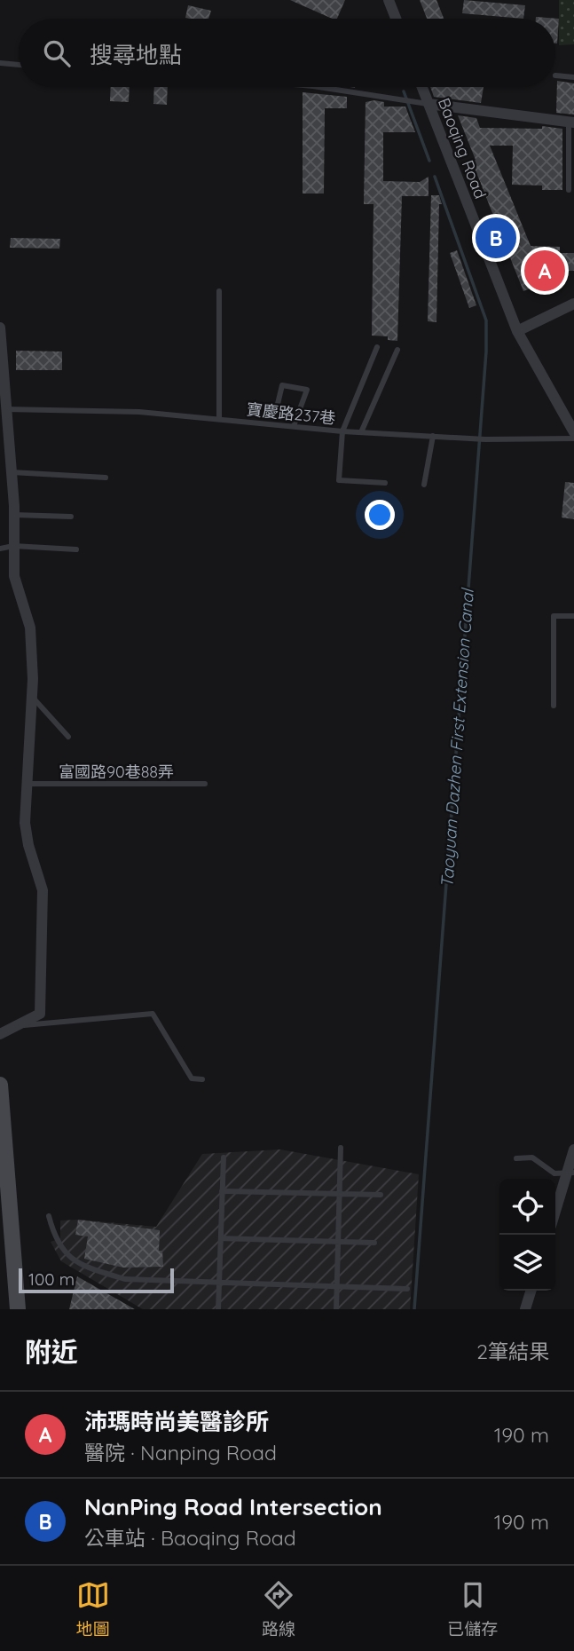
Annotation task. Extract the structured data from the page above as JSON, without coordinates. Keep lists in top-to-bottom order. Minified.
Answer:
{"streets":{"street":["Baoqing Road"],"lane":["寶慶路237巷","富國路90巷88弄"]},"water":["Taoyuan Dazhen First Extension Canal"],"scale_bar":"100 m","page":{"search":"搜尋地點","pins":["B","A"],"scale":"100 m","heading":["附近","2筆結果"],"list":[{"mark":"A","name":"沛瑪時尚美醫診所","note":"醫院 · Nanping Road","value":"190 m"},{"mark":"B","name":"NanPing Road Intersection","note":"公車站 · Baoqing Road","value":"190 m"}],"nav":["地圖","路線","已儲存"]}}
